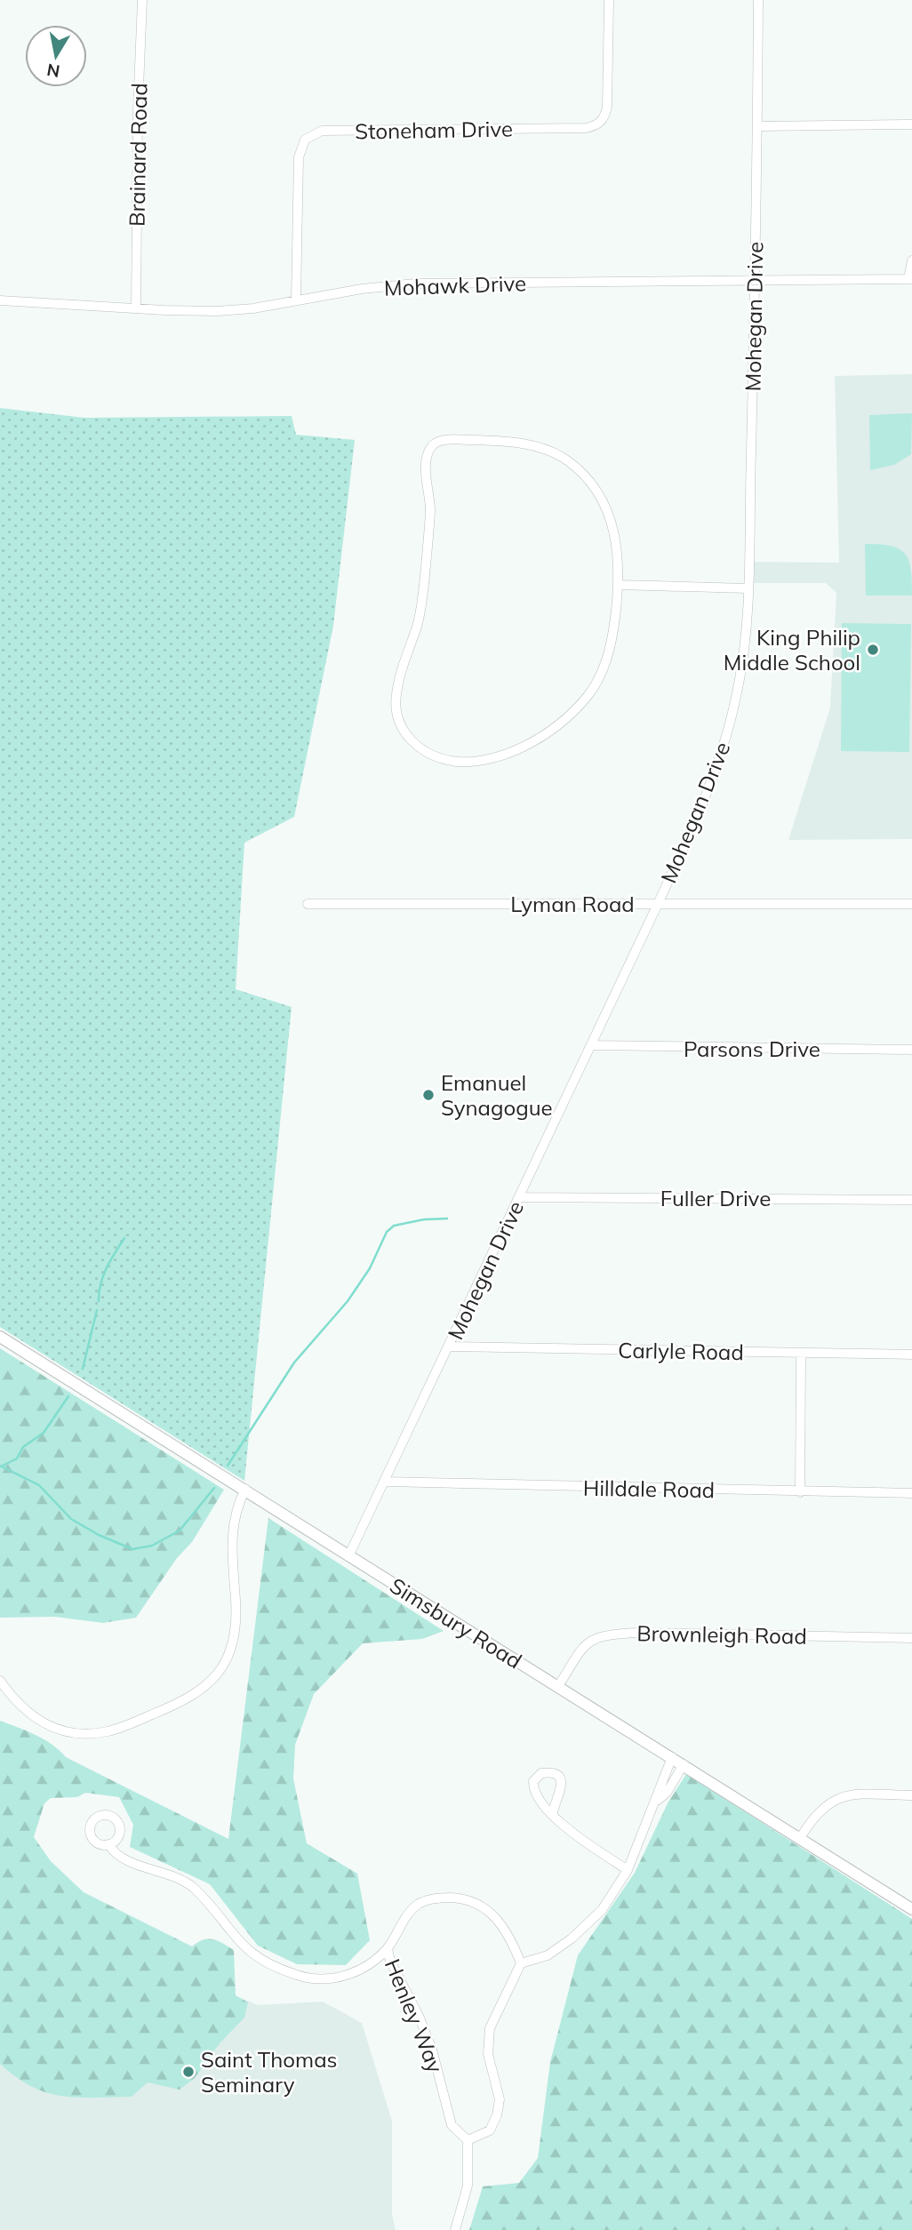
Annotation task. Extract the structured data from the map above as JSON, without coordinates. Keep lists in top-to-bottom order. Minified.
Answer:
{"streets":{"main road":["Simsbury Road"],"street":["Stoneham Drive","Brainard Road","Mohawk Drive","Mohegan Drive","Lyman Road","Parsons Drive","Fuller Drive","Carlyle Road","Hilldale Road","Brownleigh Road","Henley Way"]},"crossings":[["Stoneham Drive","Mohawk Drive"],["Brainard Road","Mohawk Drive"],["Mohawk Drive","Mohegan Drive"],["Mohegan Drive","Lyman Road"],["Mohegan Drive","Parsons Drive"],["Mohegan Drive","Fuller Drive"],["Mohegan Drive","Carlyle Road"],["Mohegan Drive","Hilldale Road"],["Mohegan Drive","Simsbury Road"],["Simsbury Road","Brownleigh Road"]],"places":["King Philip Middle School","Emanuel Synagogue","Saint Thomas Seminary"],"north":"bottom"}
